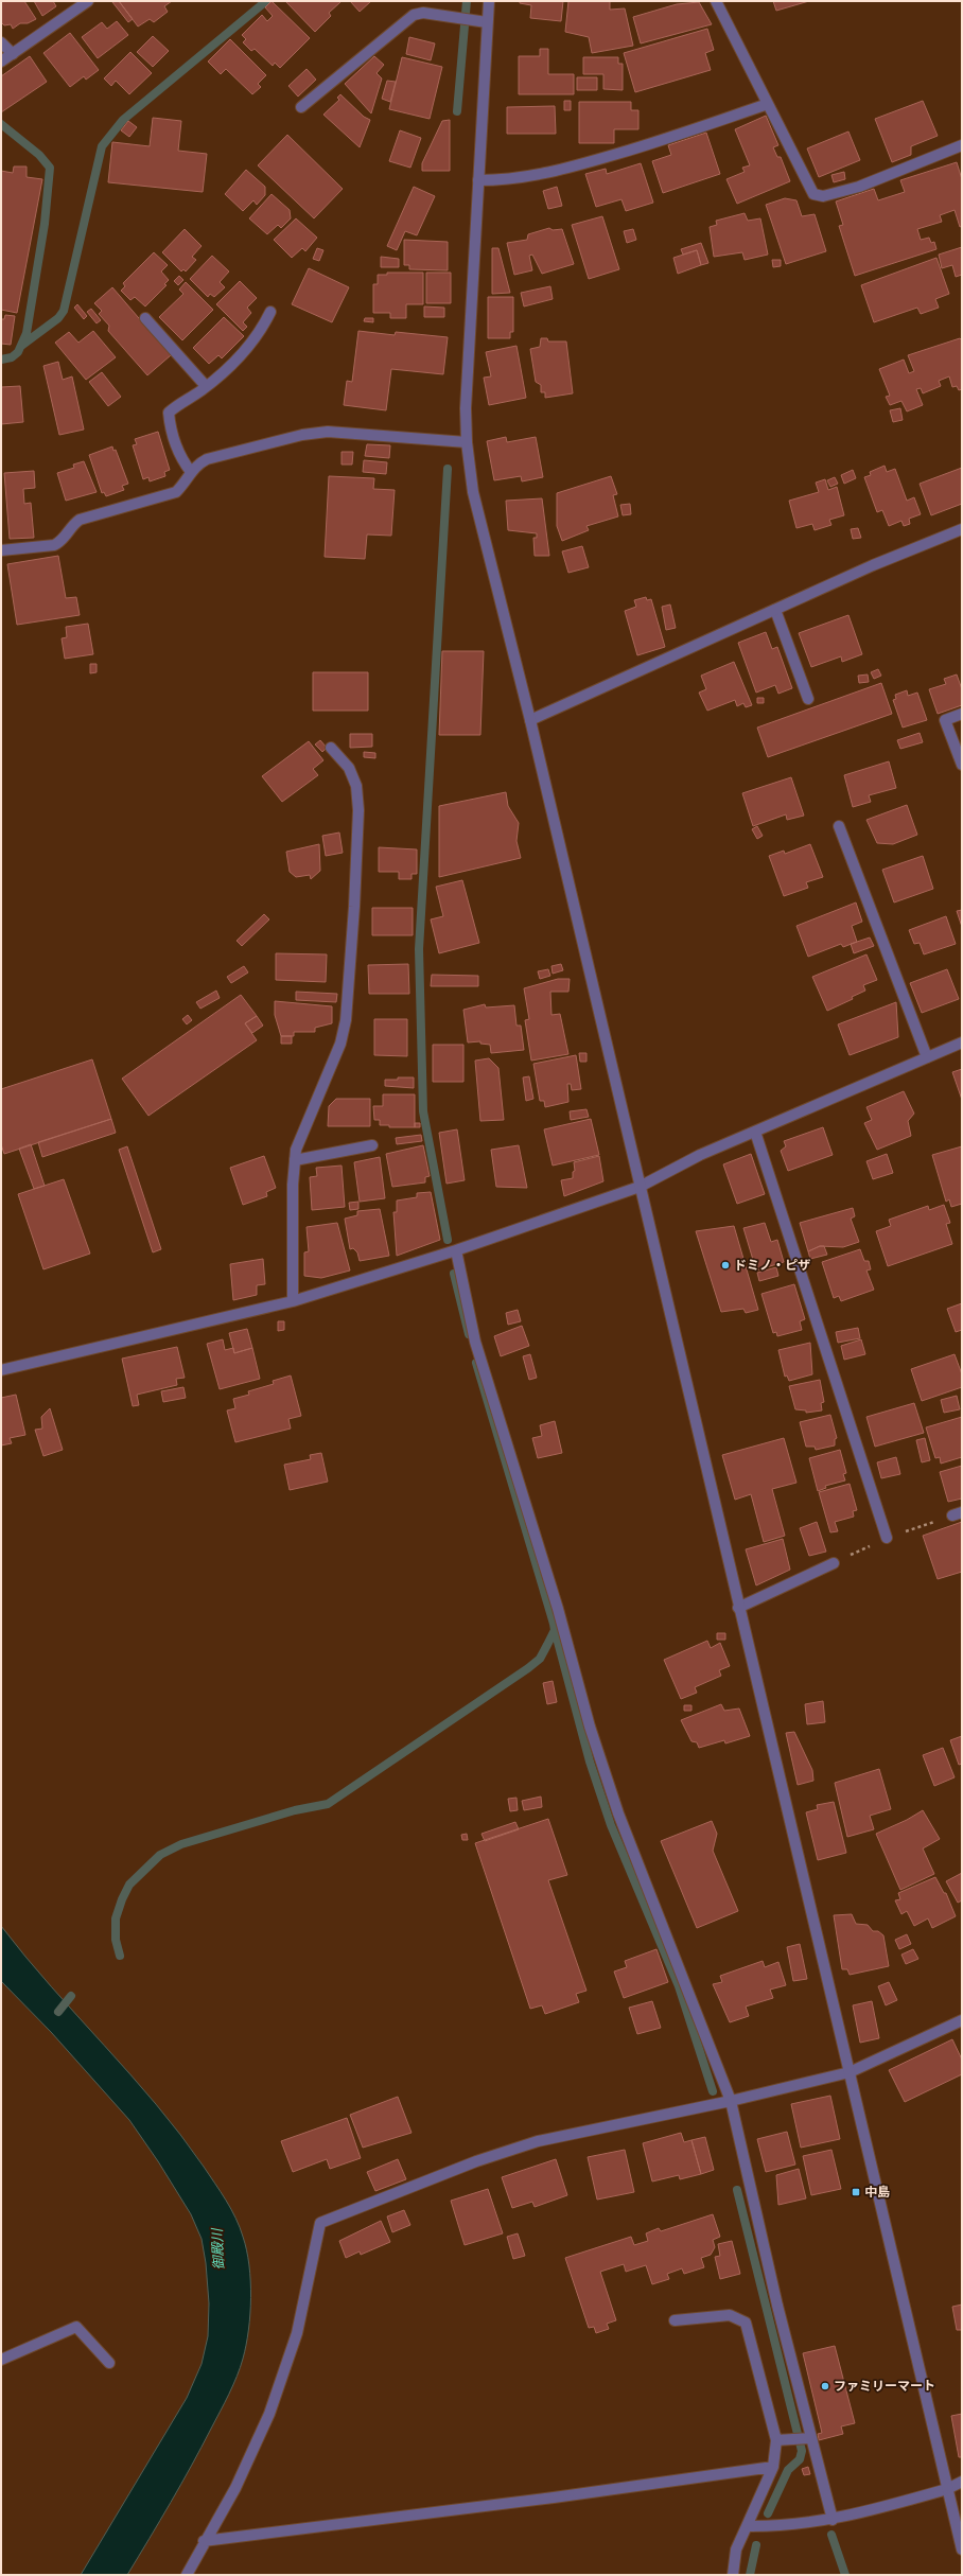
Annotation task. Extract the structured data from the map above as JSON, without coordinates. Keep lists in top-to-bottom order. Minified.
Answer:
{"water":["御殿川"],"places":{"other":["ドミノ・ピザ","ファミリーマート"],"transit":["中島"]}}
